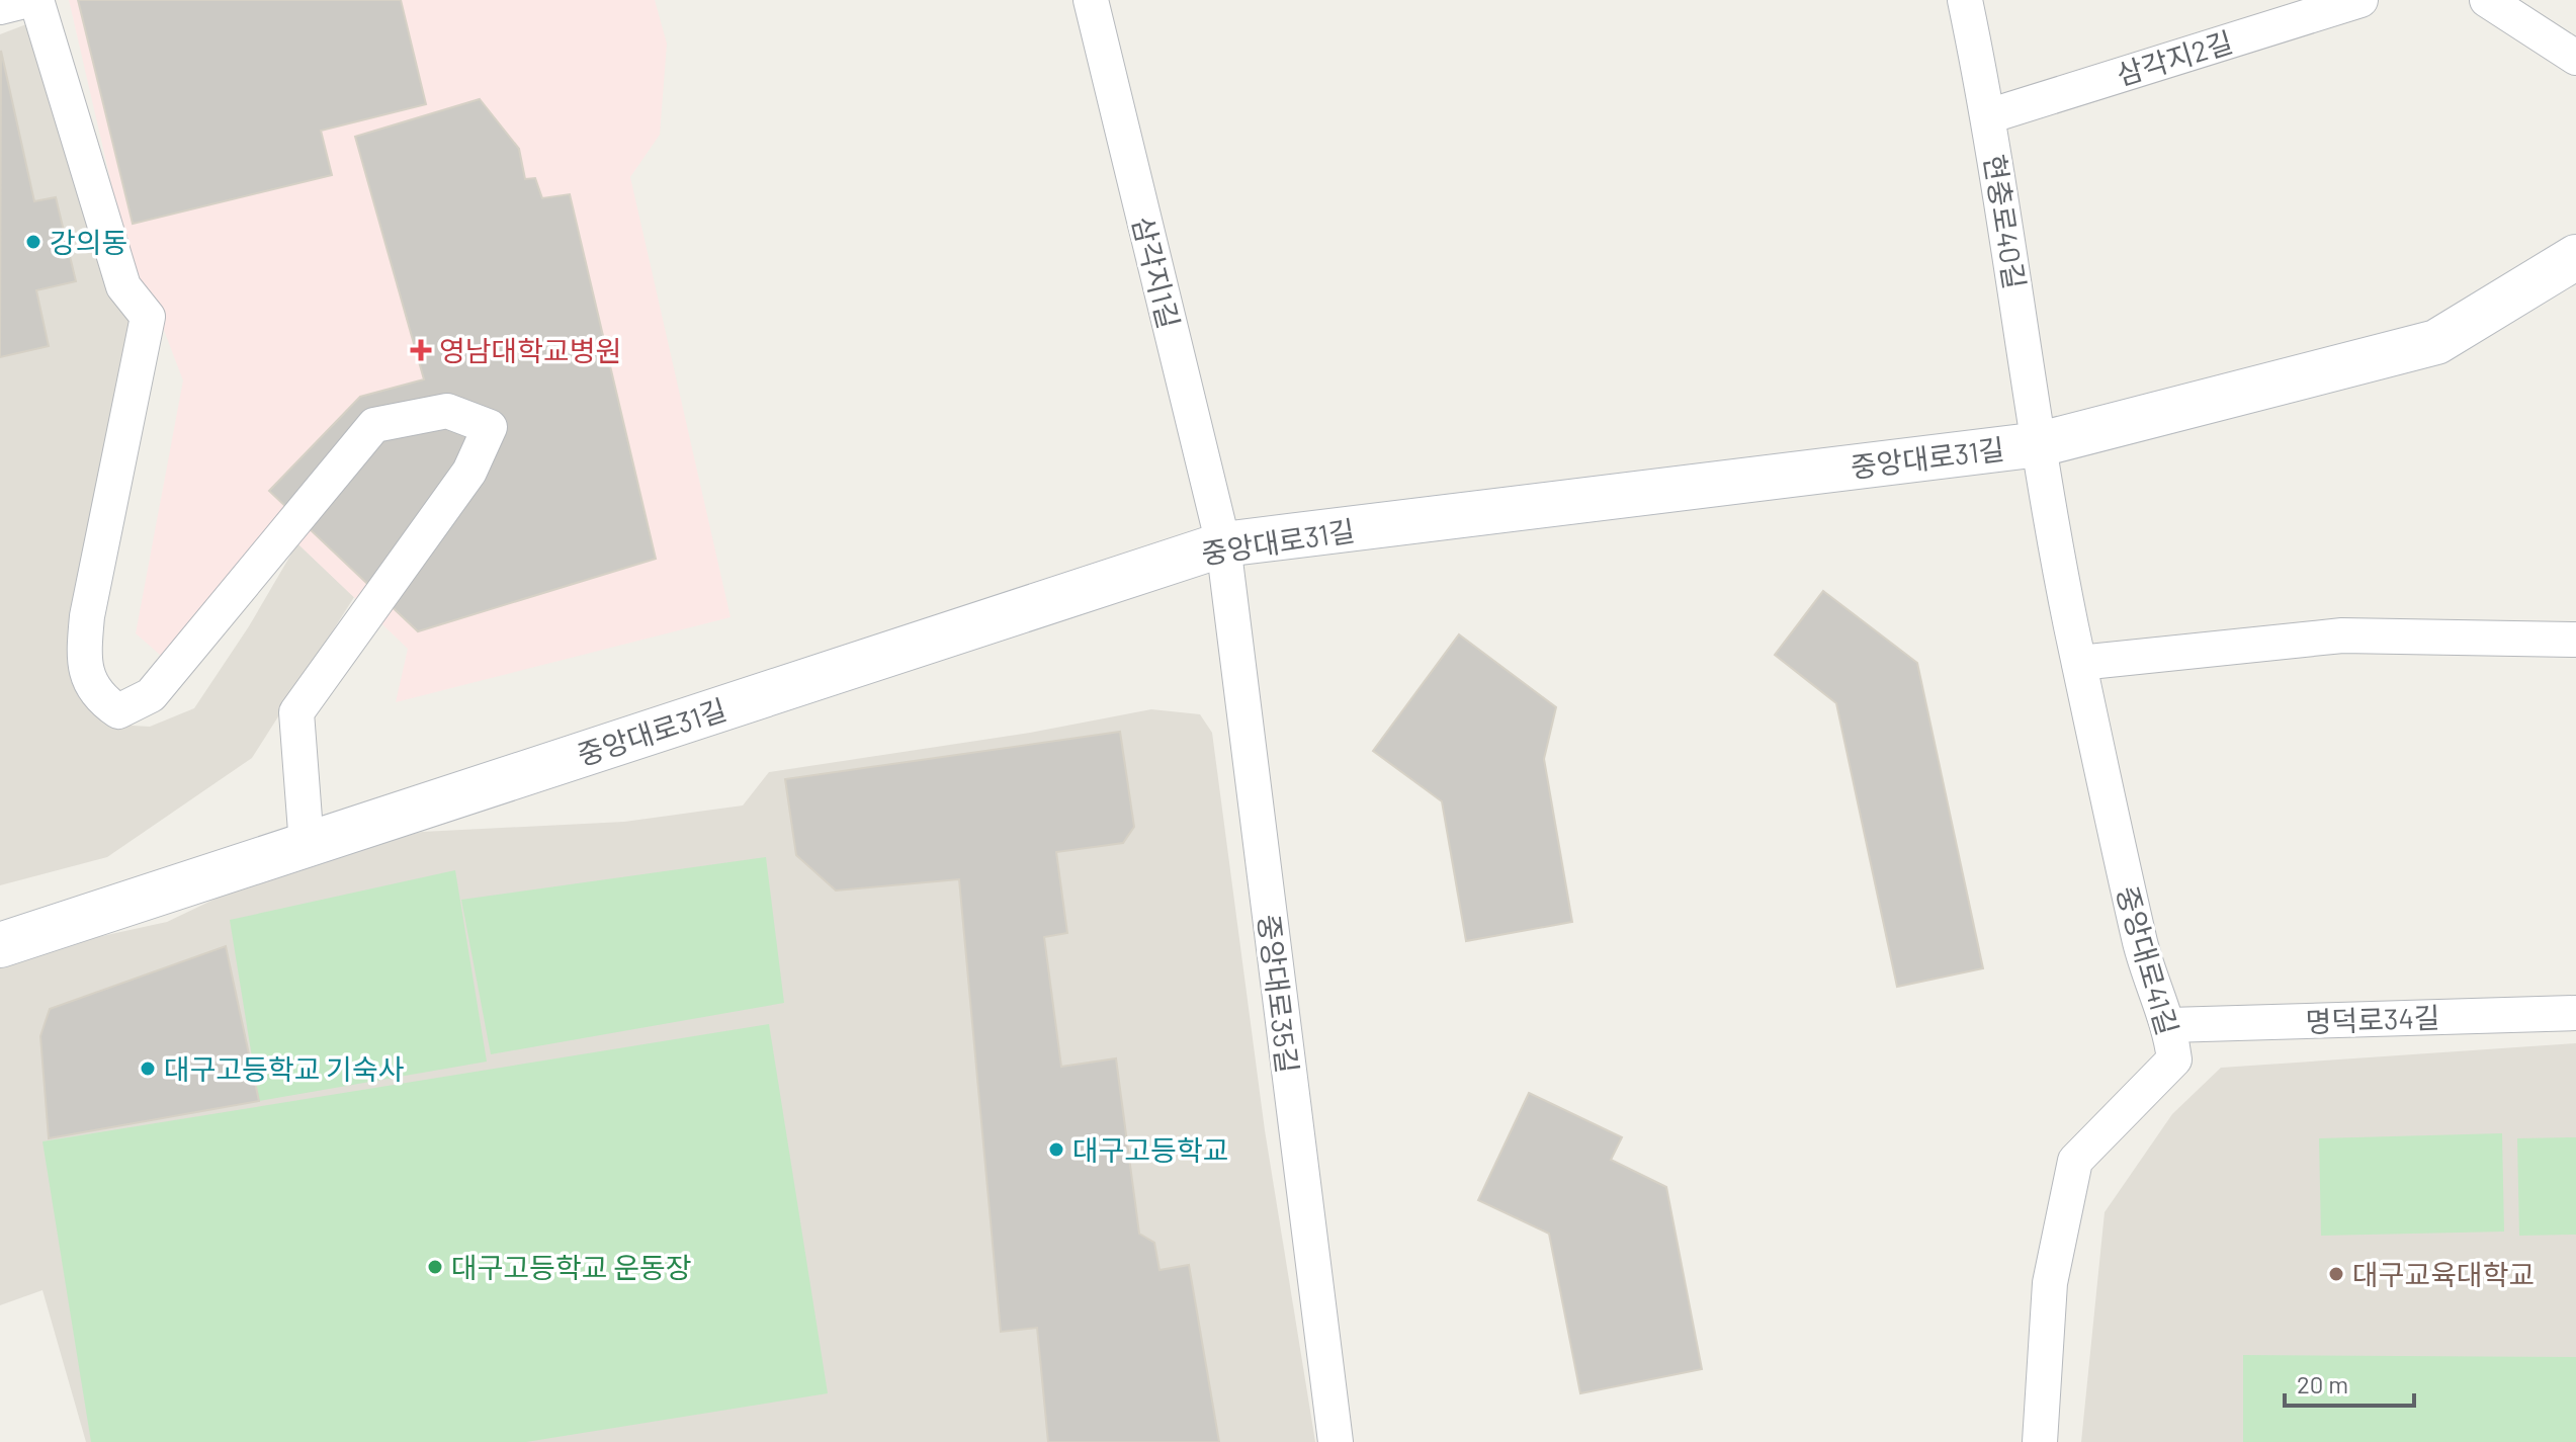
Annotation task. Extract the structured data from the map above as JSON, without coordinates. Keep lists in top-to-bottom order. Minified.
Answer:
{"streets":{"street":["삼각지2길","현충로40길","삼각지1길","중앙대로31길","중앙대로41길","중앙대로35길","명덕로34길"]},"crossings":[["삼각지2길","현충로40길"],["현충로40길","중앙대로31길"],["현충로40길","중앙대로41길"],["삼각지1길","중앙대로31길"],["삼각지1길","중앙대로35길"],["중앙대로31길","중앙대로41길"],["중앙대로31길","중앙대로35길"],["중앙대로41길","명덕로34길"]],"places":{"other":["강의동","대구고등학교 기숙사","대구고등학교","대구고등학교 운동장","대구교육대학교"],"health":["영남대학교병원"]},"scale_bar":"20 m"}
